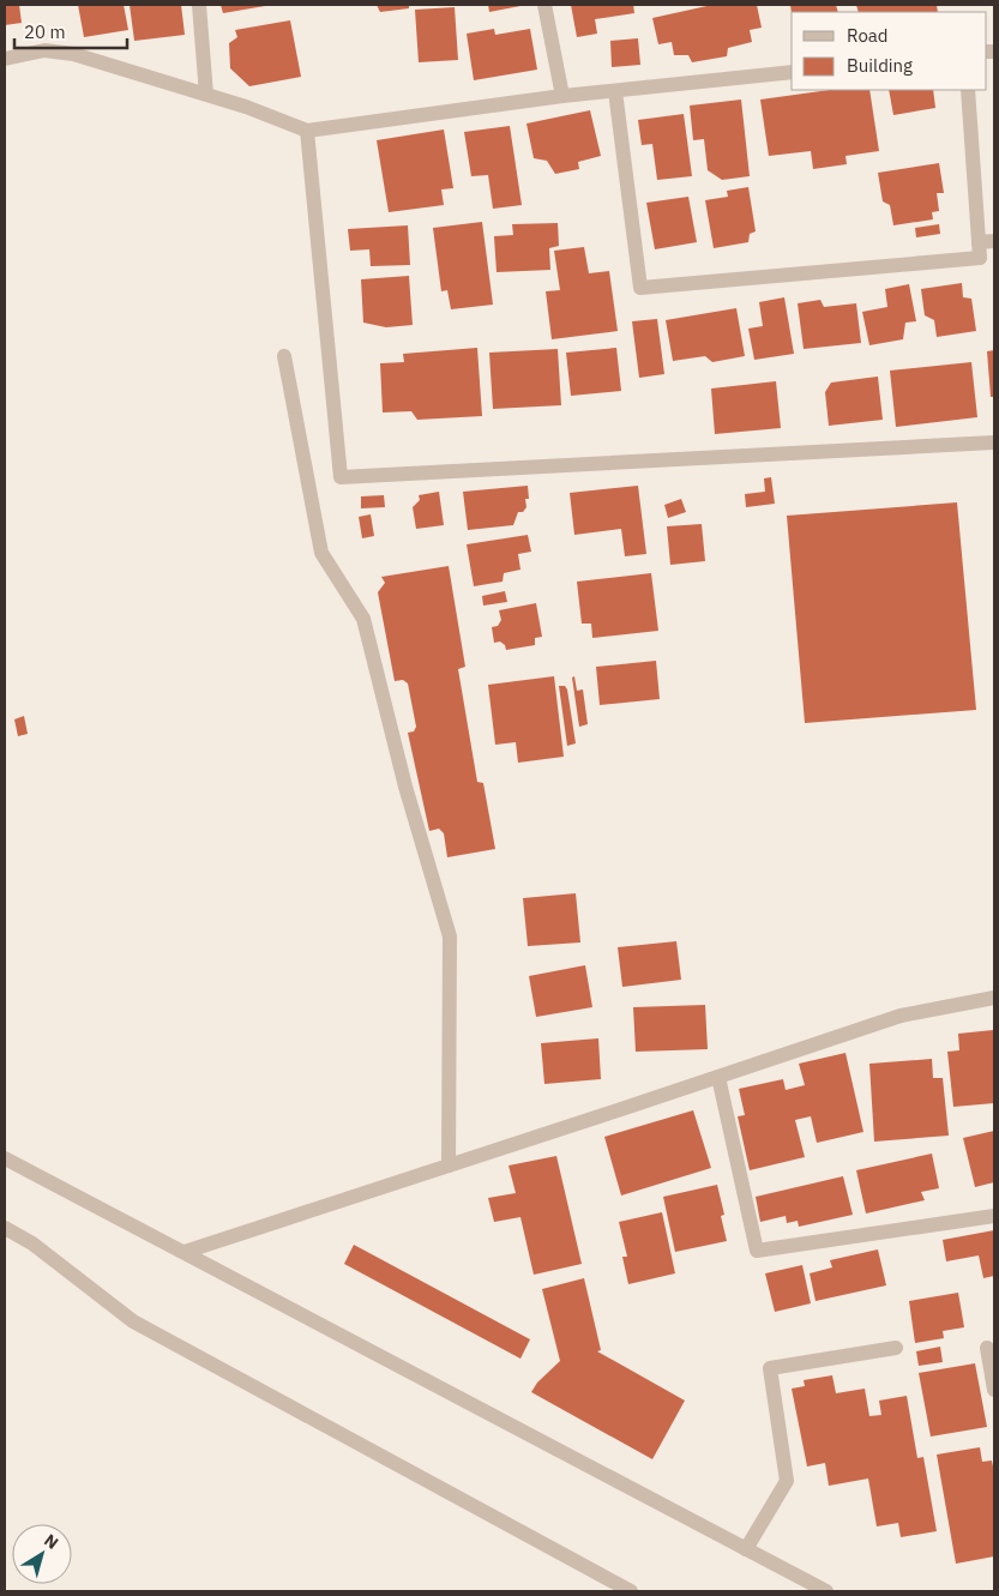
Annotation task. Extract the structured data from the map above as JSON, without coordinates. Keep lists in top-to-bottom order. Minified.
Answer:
{"legend":["Road","Building"],"scale_bar":"20 m","north":"top right"}
